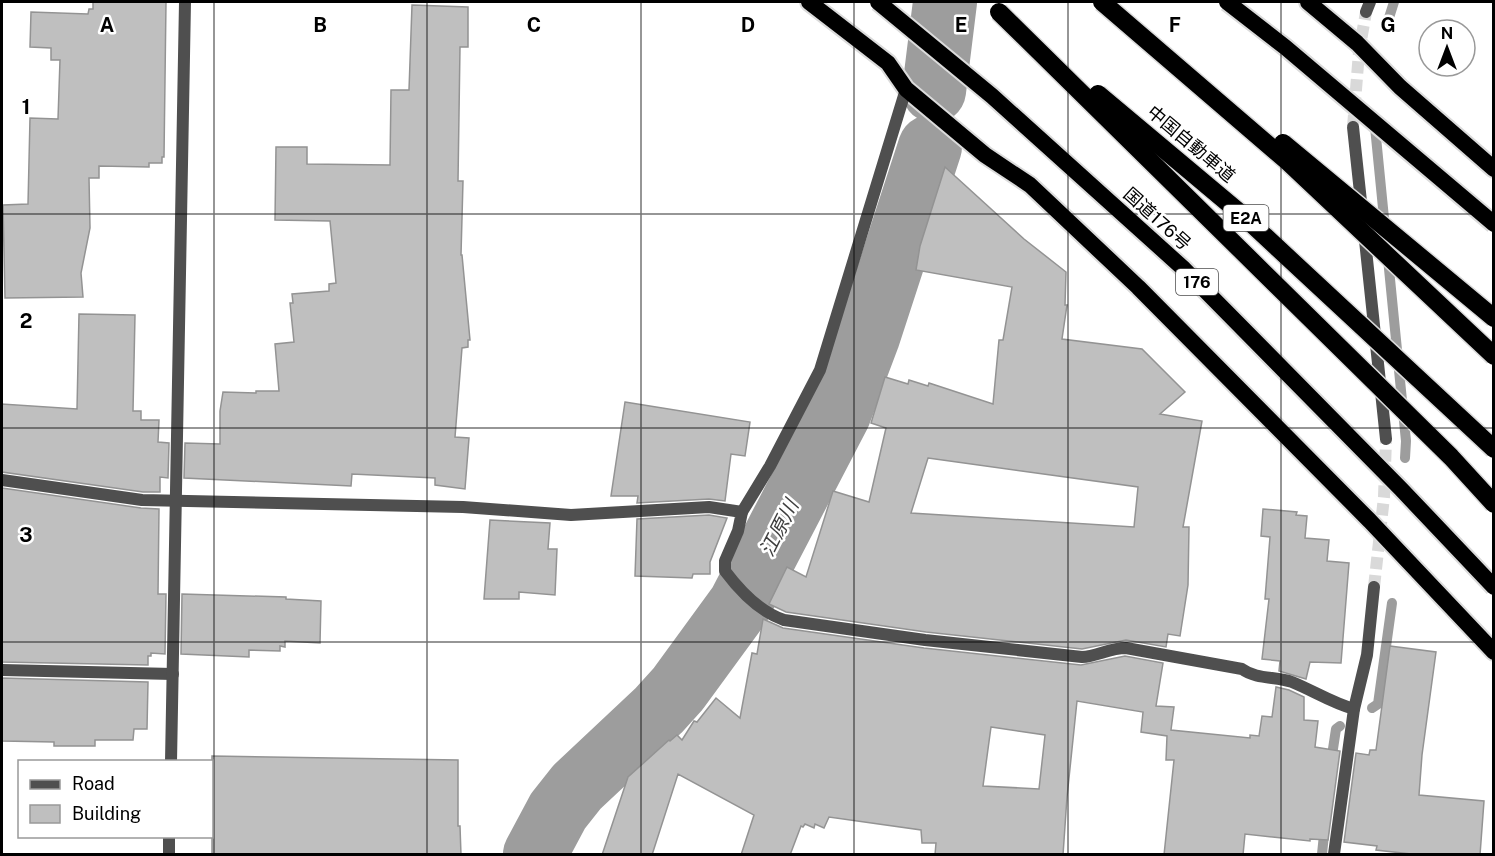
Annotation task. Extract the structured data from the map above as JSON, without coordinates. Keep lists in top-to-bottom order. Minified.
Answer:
{"streets":{"highway":["中国自動車道","E2A","国道176号","176"]},"water":["江原川"],"legend":["Road","Building"],"north":"top","grid":{"columns":["A","B","C","D","E","F","G"],"rows":["1","2","3"]}}
